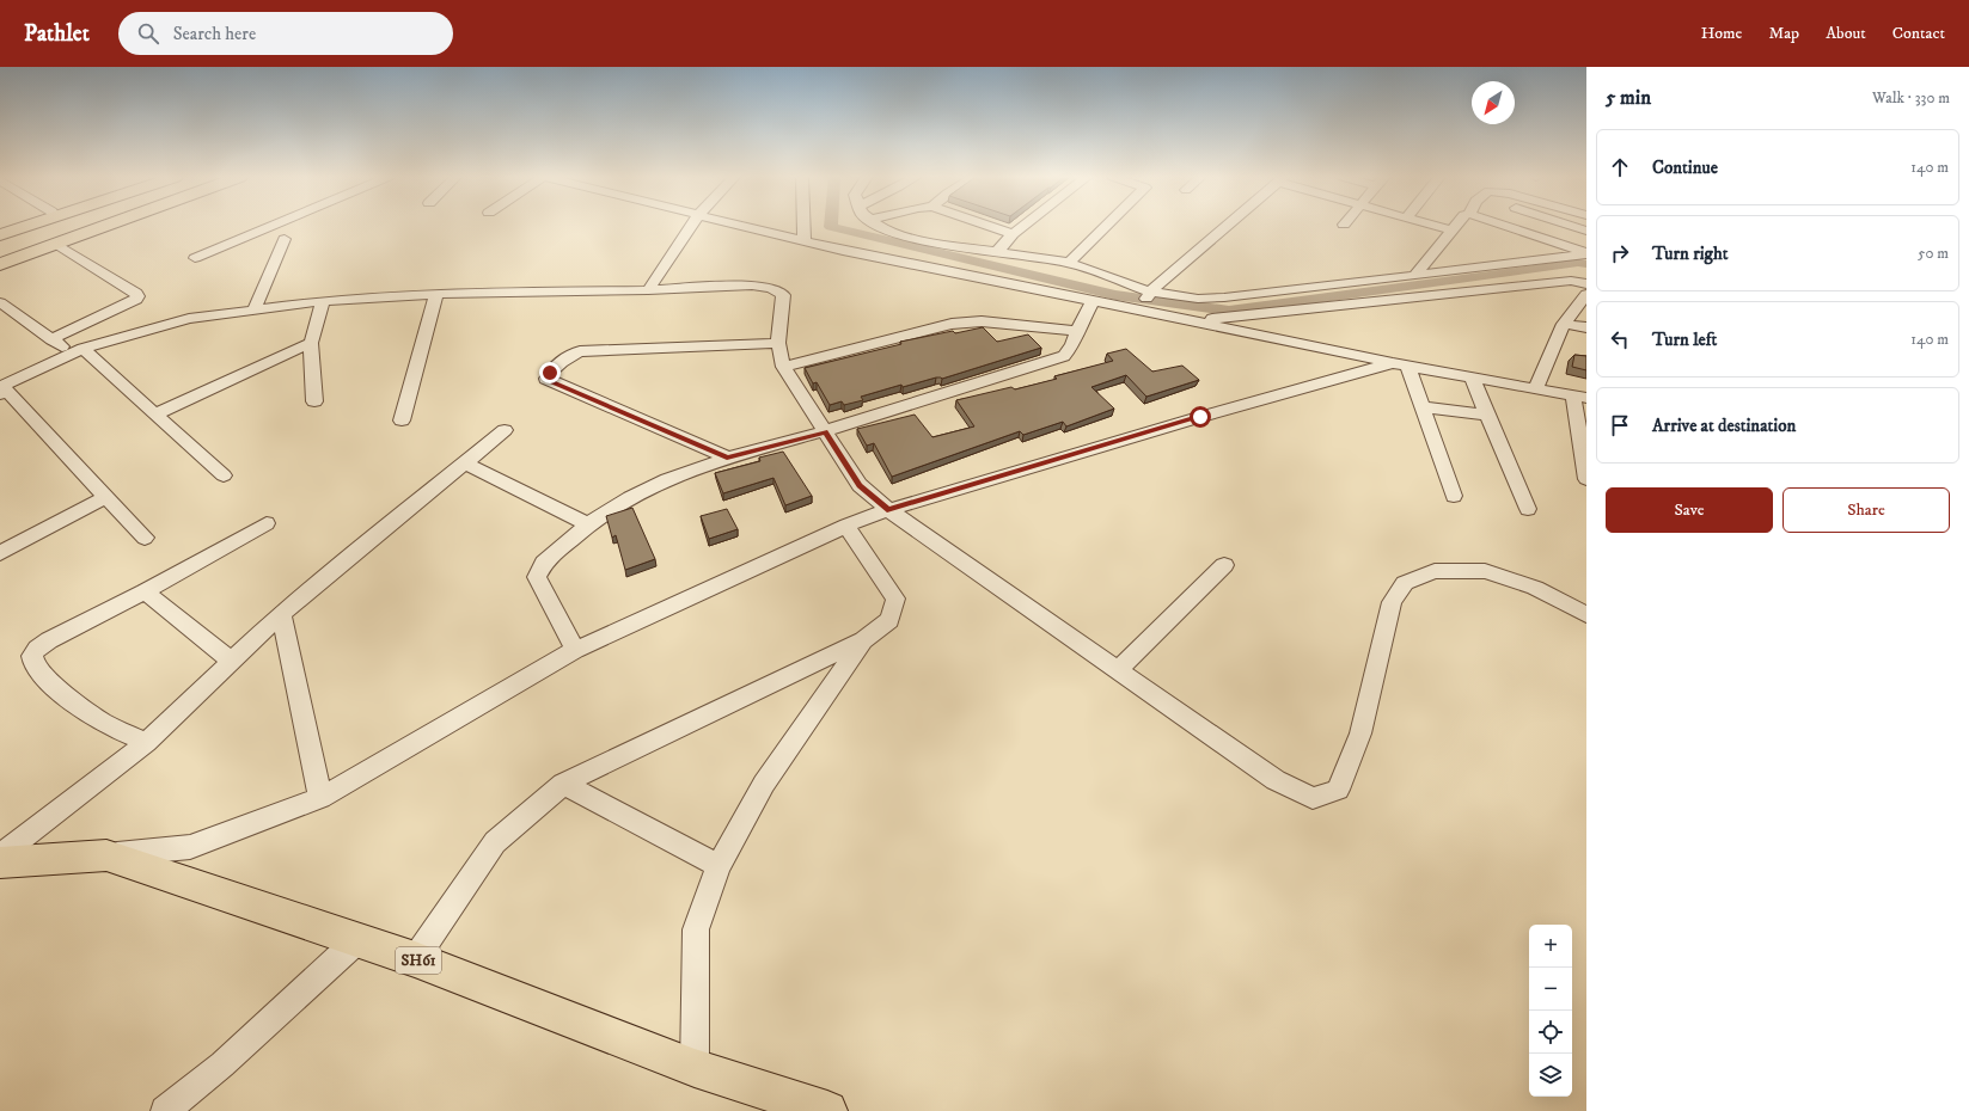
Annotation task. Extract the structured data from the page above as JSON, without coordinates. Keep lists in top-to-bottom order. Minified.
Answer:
{"streets":{"main road":["SH61"]},"north":"bottom left","page":{"header":"Pathlet","search":"Search here","nav":["Home","Map","About","Contact"],"heading":["5 min","Walk · 330 m"],"list":[["Continue","140 m"],["Turn right","50 m"],["Turn left","140 m"],"Arrive at destination"],"buttons":["Save","Share"],"map_buttons":["+","−"]}}
